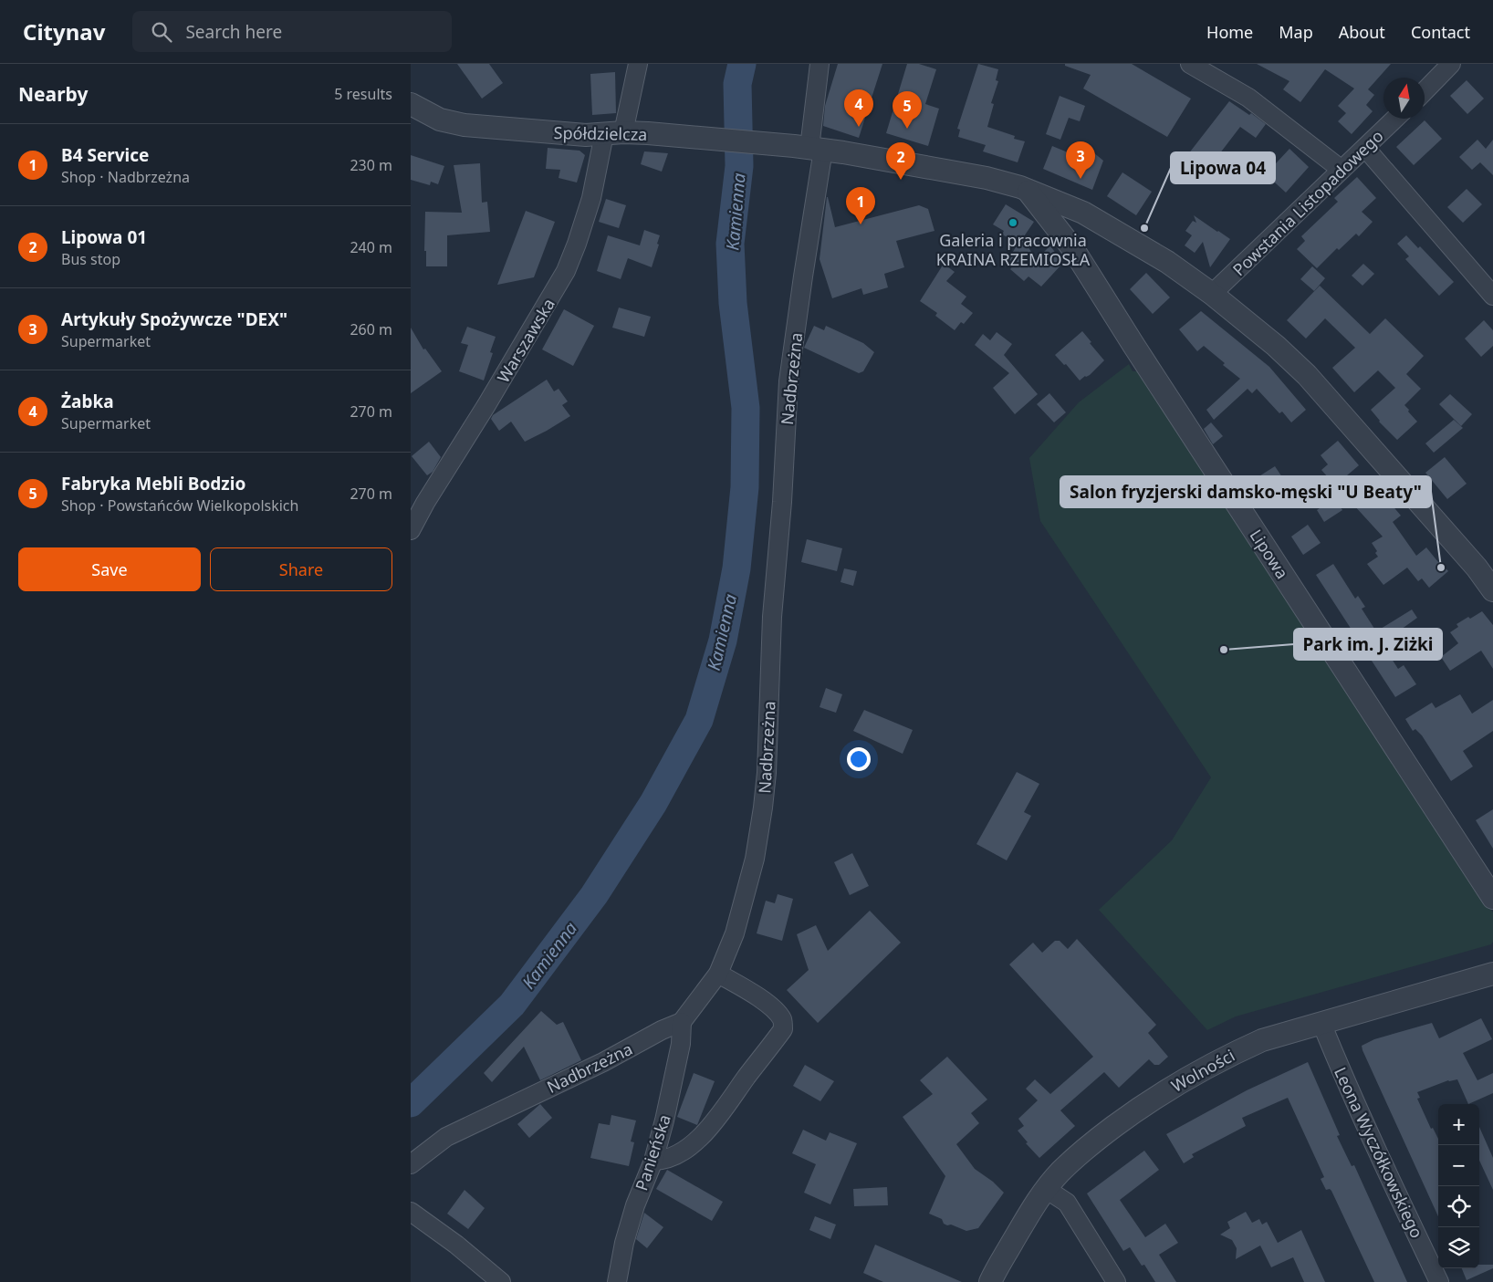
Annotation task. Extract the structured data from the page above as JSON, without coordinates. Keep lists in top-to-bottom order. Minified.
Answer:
{"streets":{"street":["Spółdzielcza","Powstania Listopadowego","Warszawska","Nadbrzeżna","Lipowa","Wolności","Panieńska","Leona Wyczółkowskiego"]},"crossings":[["Spółdzielcza","Powstania Listopadowego"],["Spółdzielcza","Warszawska"],["Spółdzielcza","Nadbrzeżna"],["Spółdzielcza","Lipowa"],["Nadbrzeżna","Panieńska"],["Wolności","Leona Wyczółkowskiego"]],"water":["Kamienna"],"places":["Galeria i pracownia KRAINA RZEMIOSŁA","Lipowa 04","Salon fryzjerski damsko-męski \"U Beaty\"","Park im. J. Ziżki"],"north":"top","page":{"header":"Citynav","search":"Search here","nav":["Home","Map","About","Contact"],"heading":["Nearby","5 results"],"pins":["4","5","3","2","1"],"list":[{"mark":"1","name":"B4 Service","note":"Shop · Nadbrzeżna","value":"230 m"},{"mark":"2","name":"Lipowa 01","note":"Bus stop","value":"240 m"},{"mark":"3","name":"Artykuły Spożywcze \"DEX\"","note":"Supermarket","value":"260 m"},{"mark":"4","name":"Żabka","note":"Supermarket","value":"270 m"},{"mark":"5","name":"Fabryka Mebli Bodzio","note":"Shop · Powstańców Wielkopolskich","value":"270 m"}],"buttons":["Save","Share"],"map_buttons":["+","−"]}}
